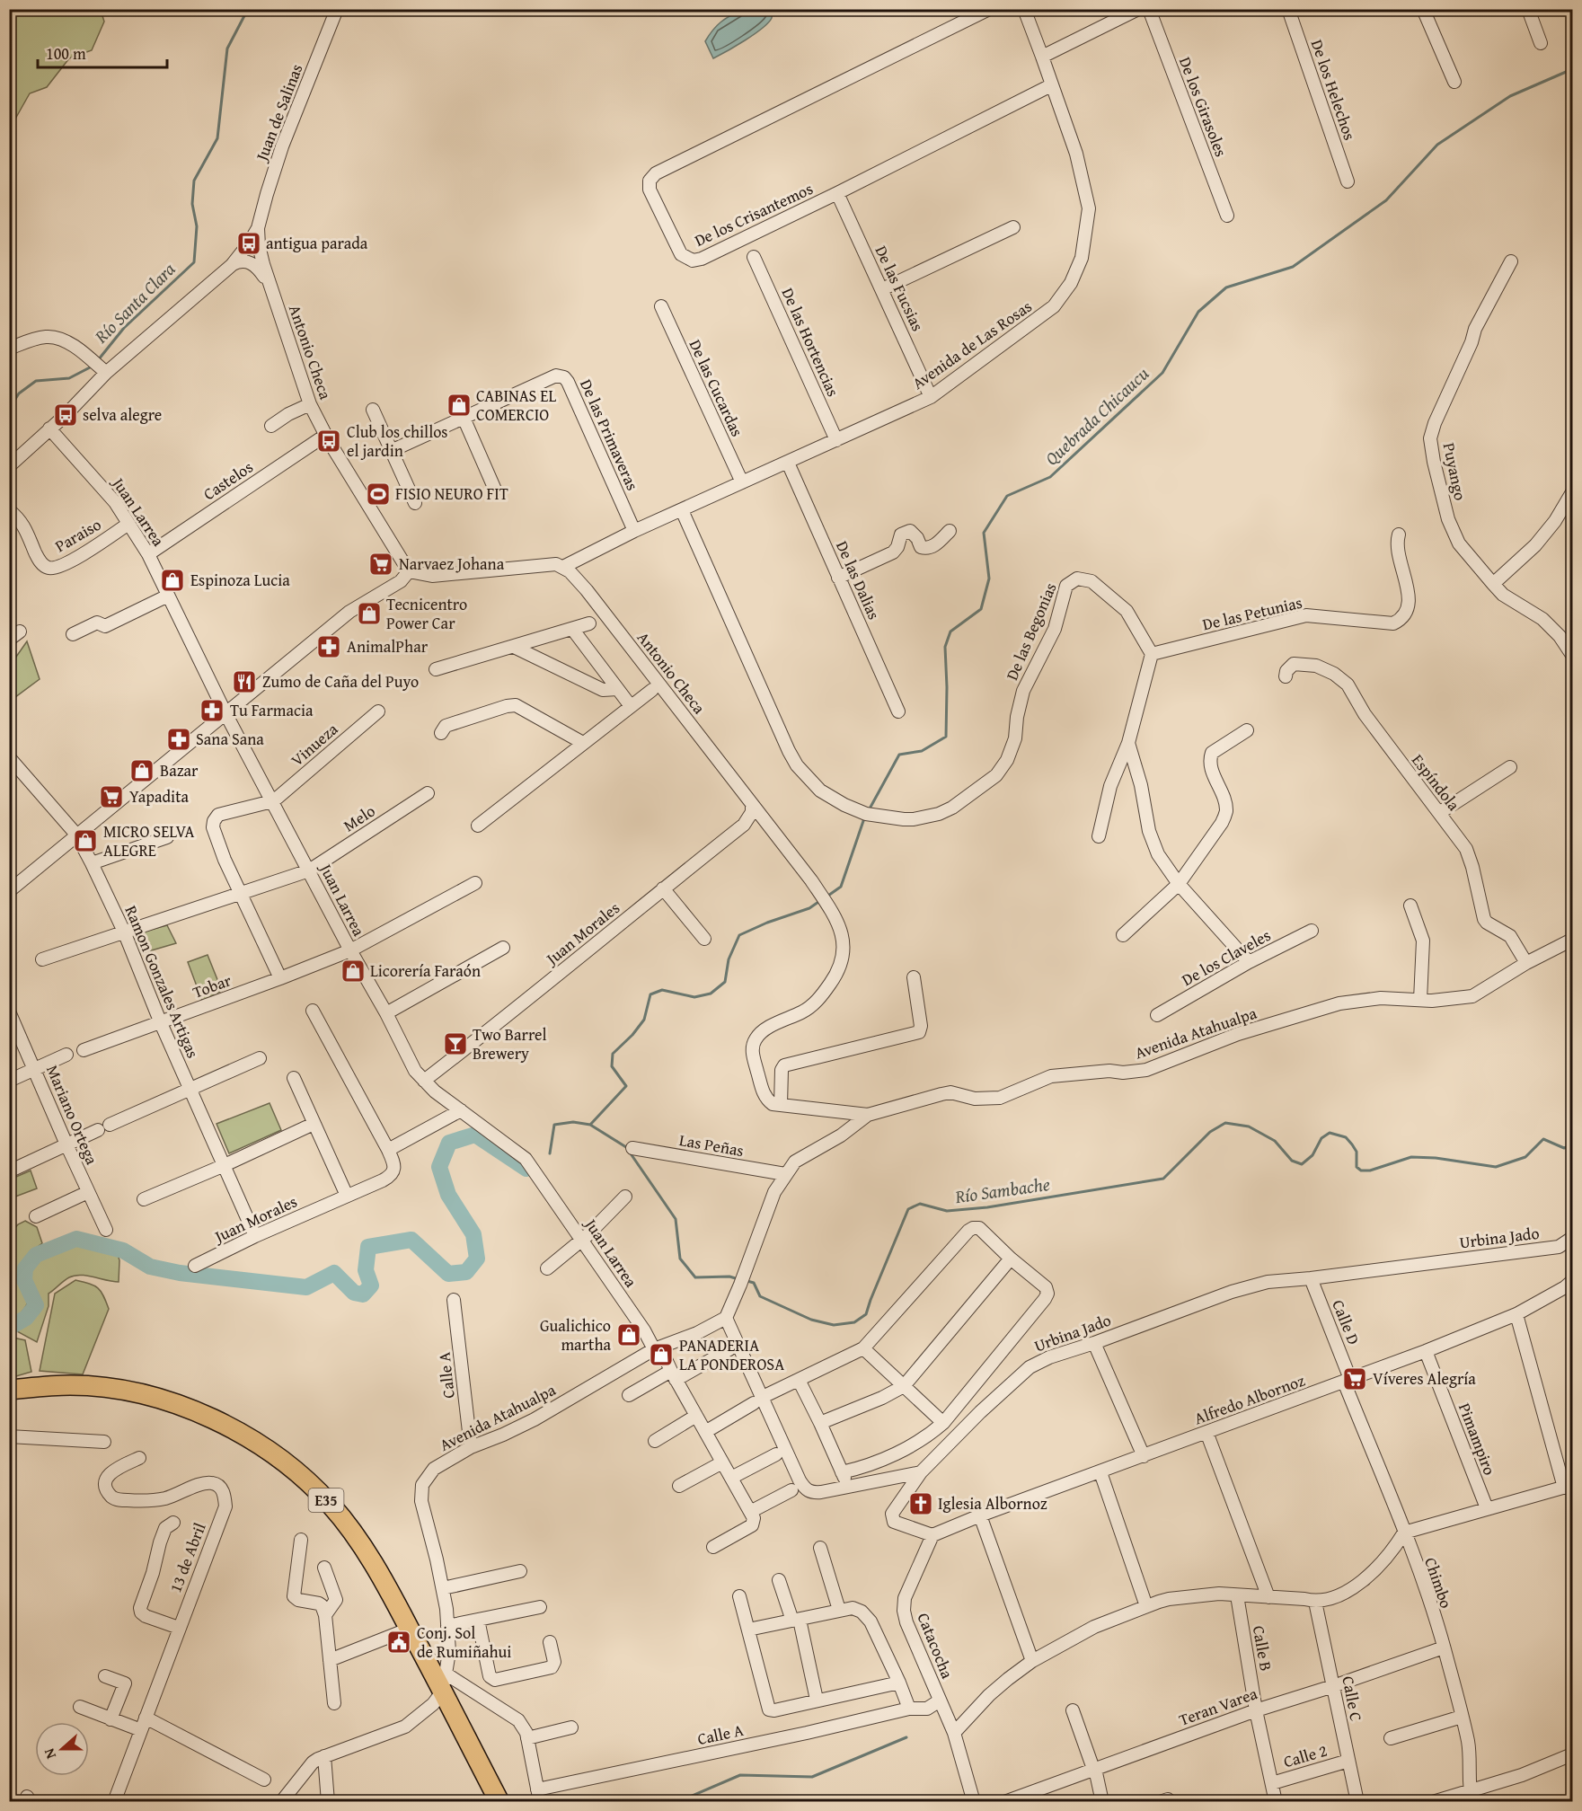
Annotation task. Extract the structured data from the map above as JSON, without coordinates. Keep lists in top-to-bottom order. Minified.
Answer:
{"streets":{"highway":["E35"],"street":["De los Helechos","De los Girasoles","Juan de Salinas","De los Crisantemos","De las Fucsias","De las Hortencias","Avenida de Las Rosas","Antonio Checa","De las Cucardas","De las Primaveras","Puyango","Castelos","Juan Larrea","Paraiso","De las Dalias","De las Petunias","De las Begonias","Vinueza","Espíndola","Melo","Juan Morales","De los Claveles","Ramon Gonzales Artigas","Tobar","Avenida Atahualpa","Mariano Ortega","Las Peñas","Urbina Jado","Calle D","Calle A","Alfredo Albornoz","Pimampiro","13 de Abril","Chimbo","Catacocha","Calle B","Calle C","Teran Varea","Calle 2"]},"crossings":[["Juan de Salinas","Antonio Checa"],["Juan de Salinas","Juan Larrea"],["De los Crisantemos","De las Fucsias"],["De los Crisantemos","Avenida de Las Rosas"],["De las Fucsias","Avenida de Las Rosas"],["De las Hortencias","Avenida de Las Rosas"],["Avenida de Las Rosas","Antonio Checa"],["Avenida de Las Rosas","De las Cucardas"],["Avenida de Las Rosas","De las Primaveras"],["Avenida de Las Rosas","De las Dalias"],["Avenida de Las Rosas","De las Begonias"],["Antonio Checa","Castelos"],["Antonio Checa","Juan Morales"],["Castelos","Juan Larrea"],["Juan Larrea","Paraiso"],["Juan Larrea","Vinueza"],["Juan Larrea","Melo"],["Juan Larrea","Juan Morales"],["Juan Larrea","Tobar"],["Juan Larrea","Avenida Atahualpa"],["De las Petunias","De las Begonias"],["Espíndola","Avenida Atahualpa"],["Melo","Ramon Gonzales Artigas"],["Juan Morales","Ramon Gonzales Artigas"],["Ramon Gonzales Artigas","Tobar"],["Avenida Atahualpa","Las Peñas"],["Avenida Atahualpa","Calle A"],["Avenida Atahualpa","E35"],["Urbina Jado","Calle D"],["Calle D","Alfredo Albornoz"],["Calle D","Chimbo"],["Calle A","Catacocha"],["Alfredo Albornoz","Pimampiro"],["Alfredo Albornoz","Chimbo"],["Alfredo Albornoz","Catacocha"],["Chimbo","Teran Varea"],["Calle B","Teran Varea"],["Calle B","Calle 2"],["Calle C","Teran Varea"],["Calle C","Calle 2"]],"water":["Río Santa Clara","Quebrada Chicaucu","Río Sambache"],"places":{"bus stop":["antigua parada","selva alegre","Club los chillos el jardin"],"shop":["CABINAS EL COMERCIO","Espinoza Lucia","Tecnicentro Power Car","Bazar","MICRO SELVA ALEGRE","Licorería Faraón","Gualichico martha","PANADERIA LA PONDEROSA"],"sports":["FISIO NEURO FIT"],"supermarket":["Narvaez Johana","Yapadita","Víveres Alegría"],"pharmacy":["AnimalPhar","Tu Farmacia","Sana Sana"],"restaurant":["Zumo de Caña del Puyo"],"bar":["Two Barrel Brewery"],"church":["Iglesia Albornoz"],"public building":["Conj. Sol de Rumiñahui"]},"scale_bar":"100 m","north":"left"}
